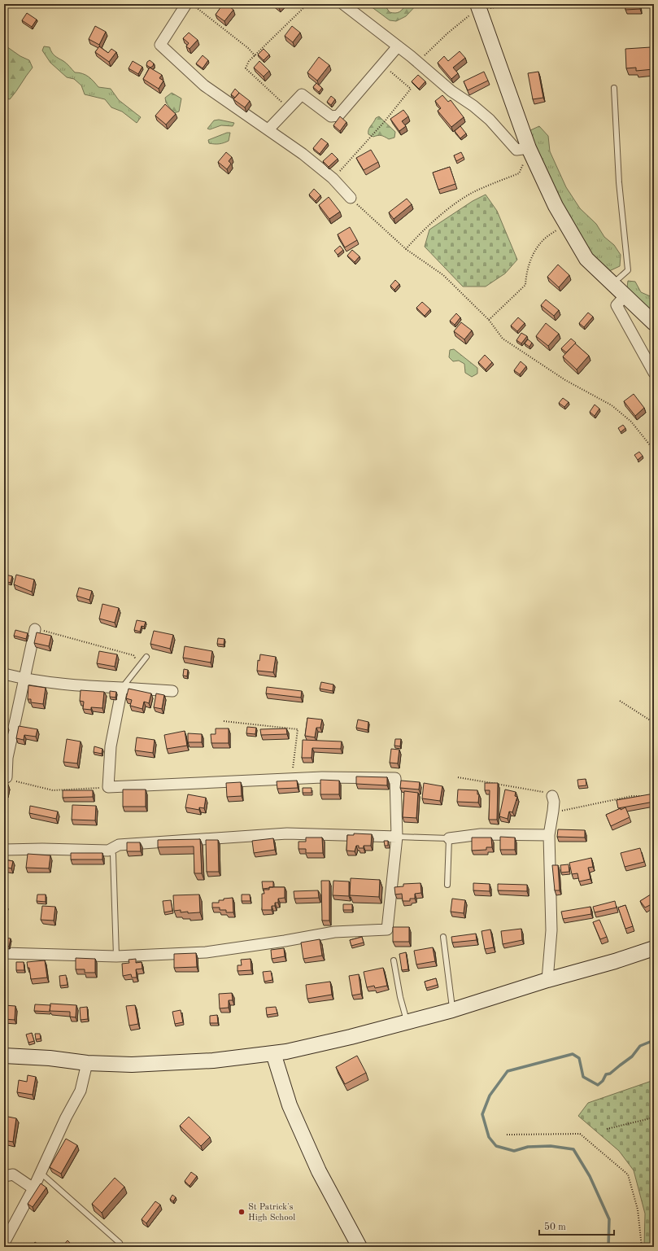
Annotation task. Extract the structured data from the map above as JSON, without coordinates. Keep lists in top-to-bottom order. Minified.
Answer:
{"places":["St Patrick's High School"],"scale_bar":"50 m"}
